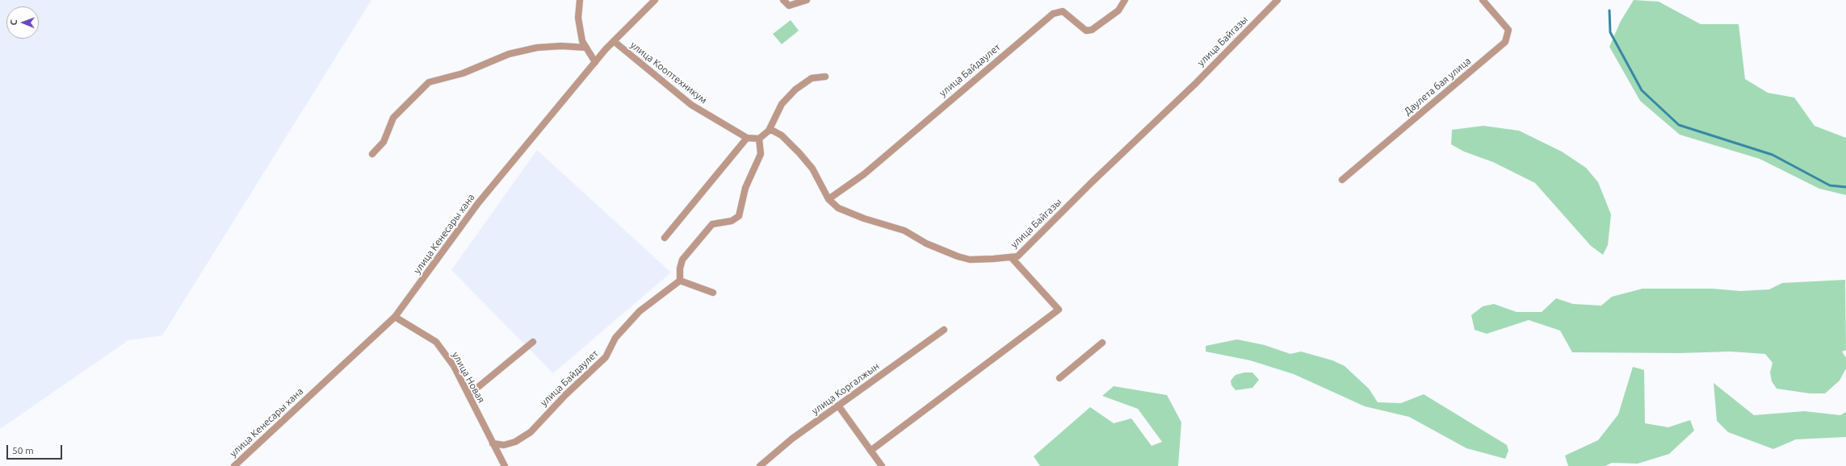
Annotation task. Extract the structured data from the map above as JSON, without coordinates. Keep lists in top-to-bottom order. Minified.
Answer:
{"streets":{"street":["улица Байгазы","улица Байдаулет","улица Кооптехникум","Даулета бая улица","улица Кенесары хана","улица Новая","улица Коргалжын"]},"crossings":[["улица Байдаулет","улица Новая"],["улица Кооптехникум","улица Кенесары хана"],["улица Кенесары хана","улица Новая"]],"scale_bar":"50 m","north":"left"}
